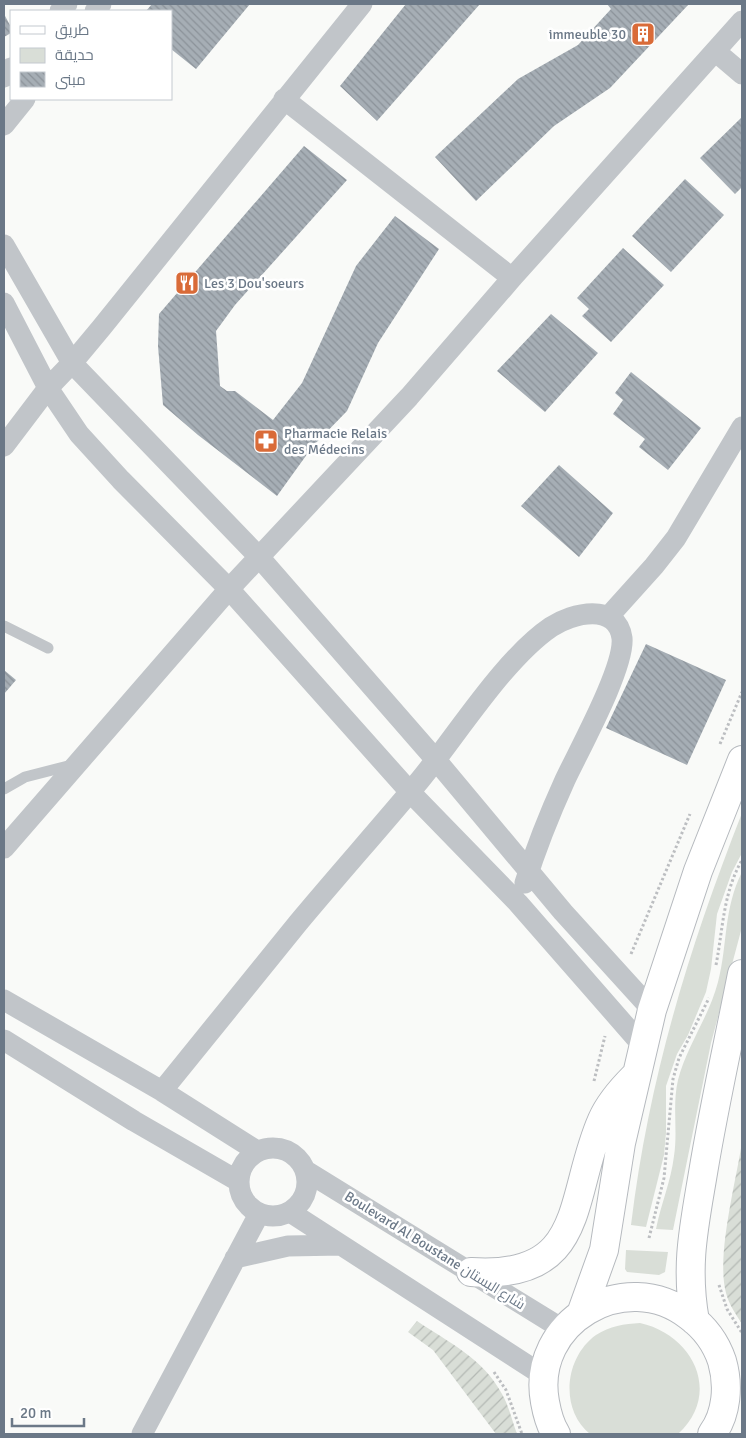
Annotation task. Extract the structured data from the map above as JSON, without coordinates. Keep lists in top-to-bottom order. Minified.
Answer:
{"streets":{"street":["Boulevard Al Boustane شارع البستان"]},"places":{"building":["immeuble 30"],"restaurant":["Les 3 Dou'soeurs"],"pharmacy":["Pharmacie Relais des Médecins"]},"legend":["طريق","حديقة","مبنى"],"scale_bar":"20 m"}
